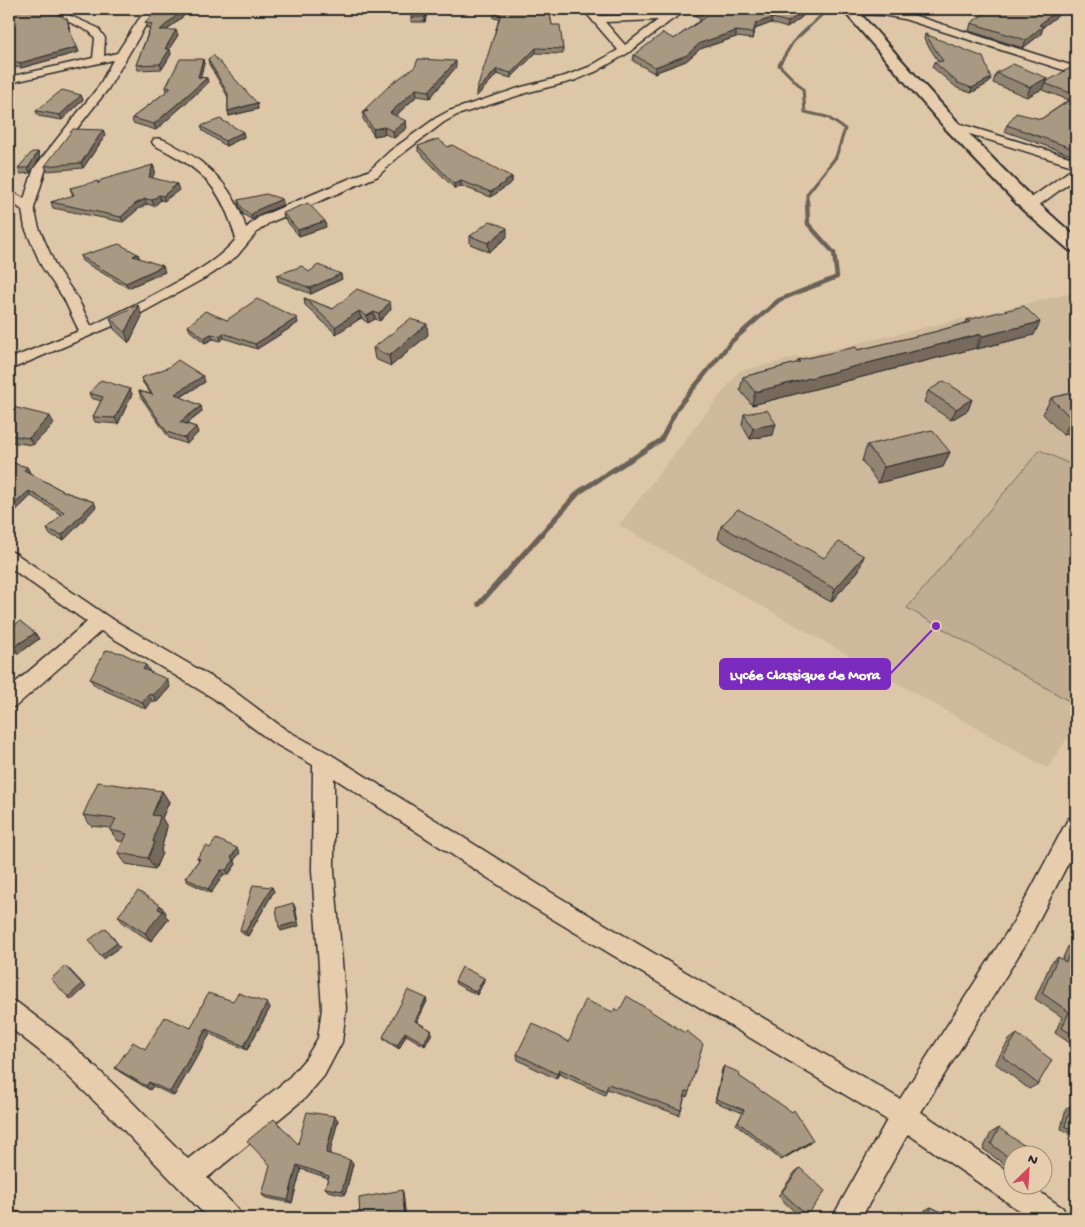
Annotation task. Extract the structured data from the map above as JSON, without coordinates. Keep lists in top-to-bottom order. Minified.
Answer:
{"places":["Lycée Classique de Mora"],"north":"top right"}
